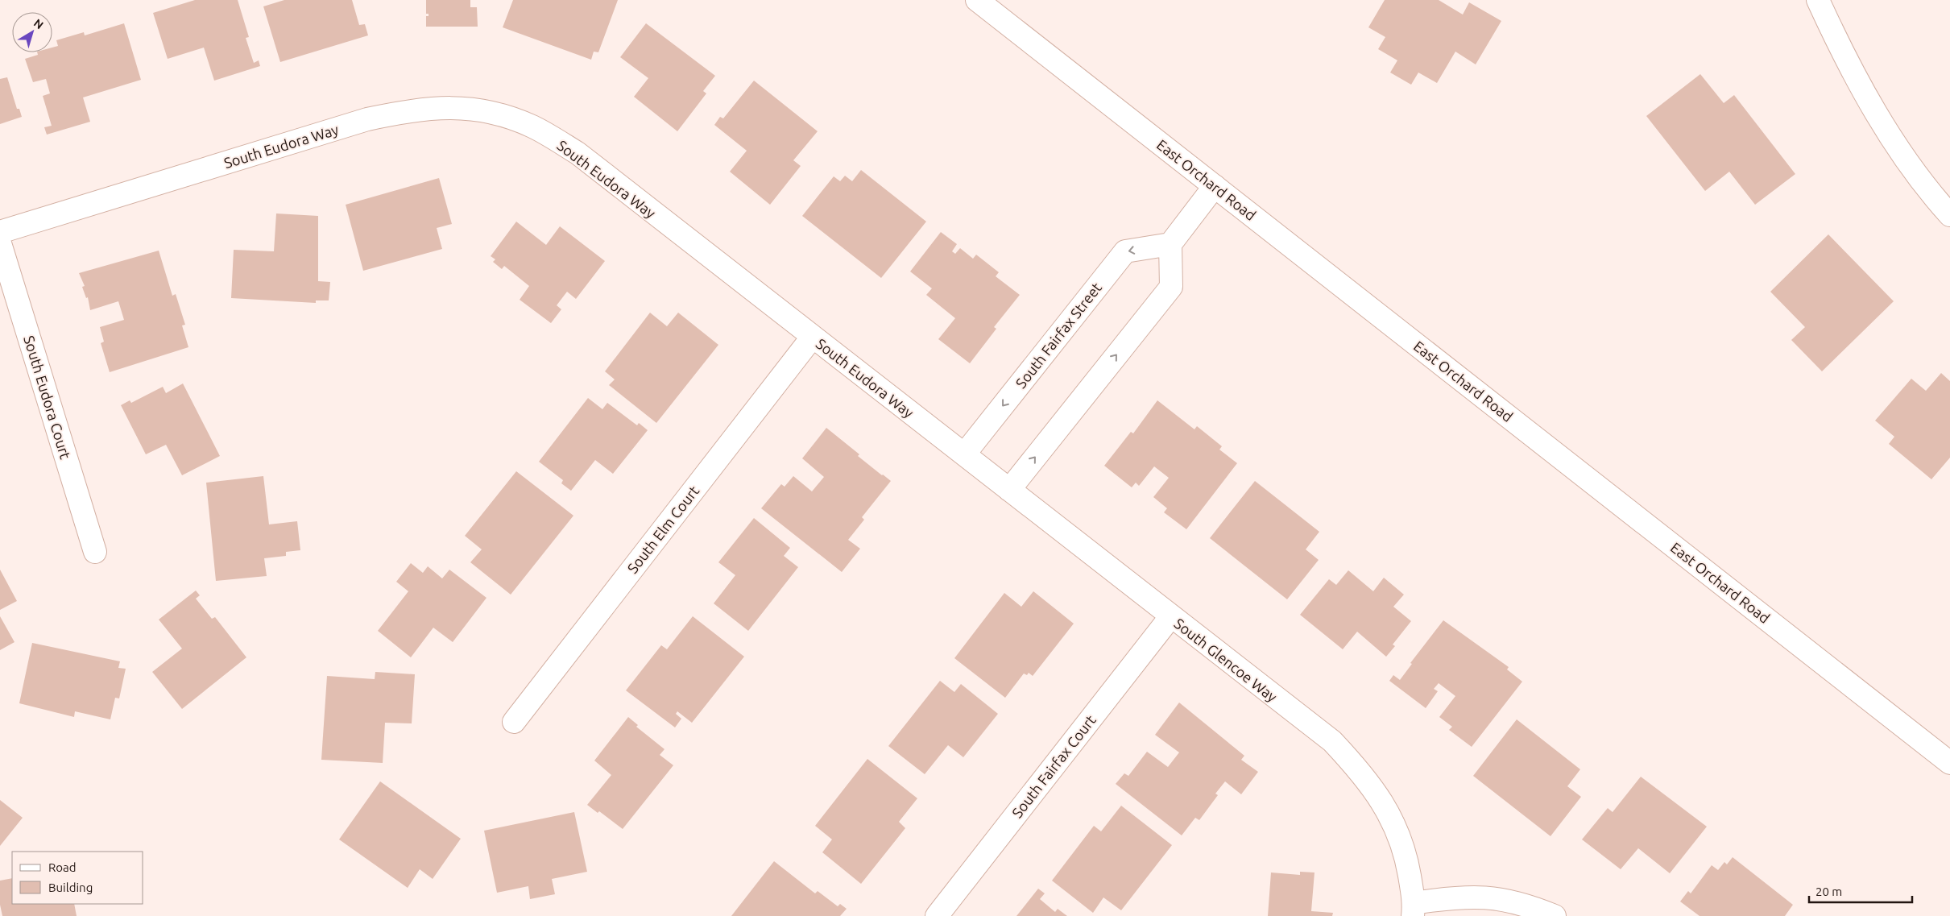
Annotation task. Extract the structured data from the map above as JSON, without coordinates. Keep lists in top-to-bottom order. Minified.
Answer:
{"streets":{"street":["South Eudora Way","East Orchard Road","South Fairfax Street","South Eudora Court","South Elm Court","South Glencoe Way","South Fairfax Court"]},"crossings":[["South Eudora Way","South Fairfax Street"],["South Eudora Way","South Elm Court"],["South Eudora Way","South Glencoe Way"],["South Fairfax Street","South Glencoe Way"],["South Glencoe Way","South Fairfax Court"]],"legend":["Road","Building"],"scale_bar":"20 m","north":"top right"}
